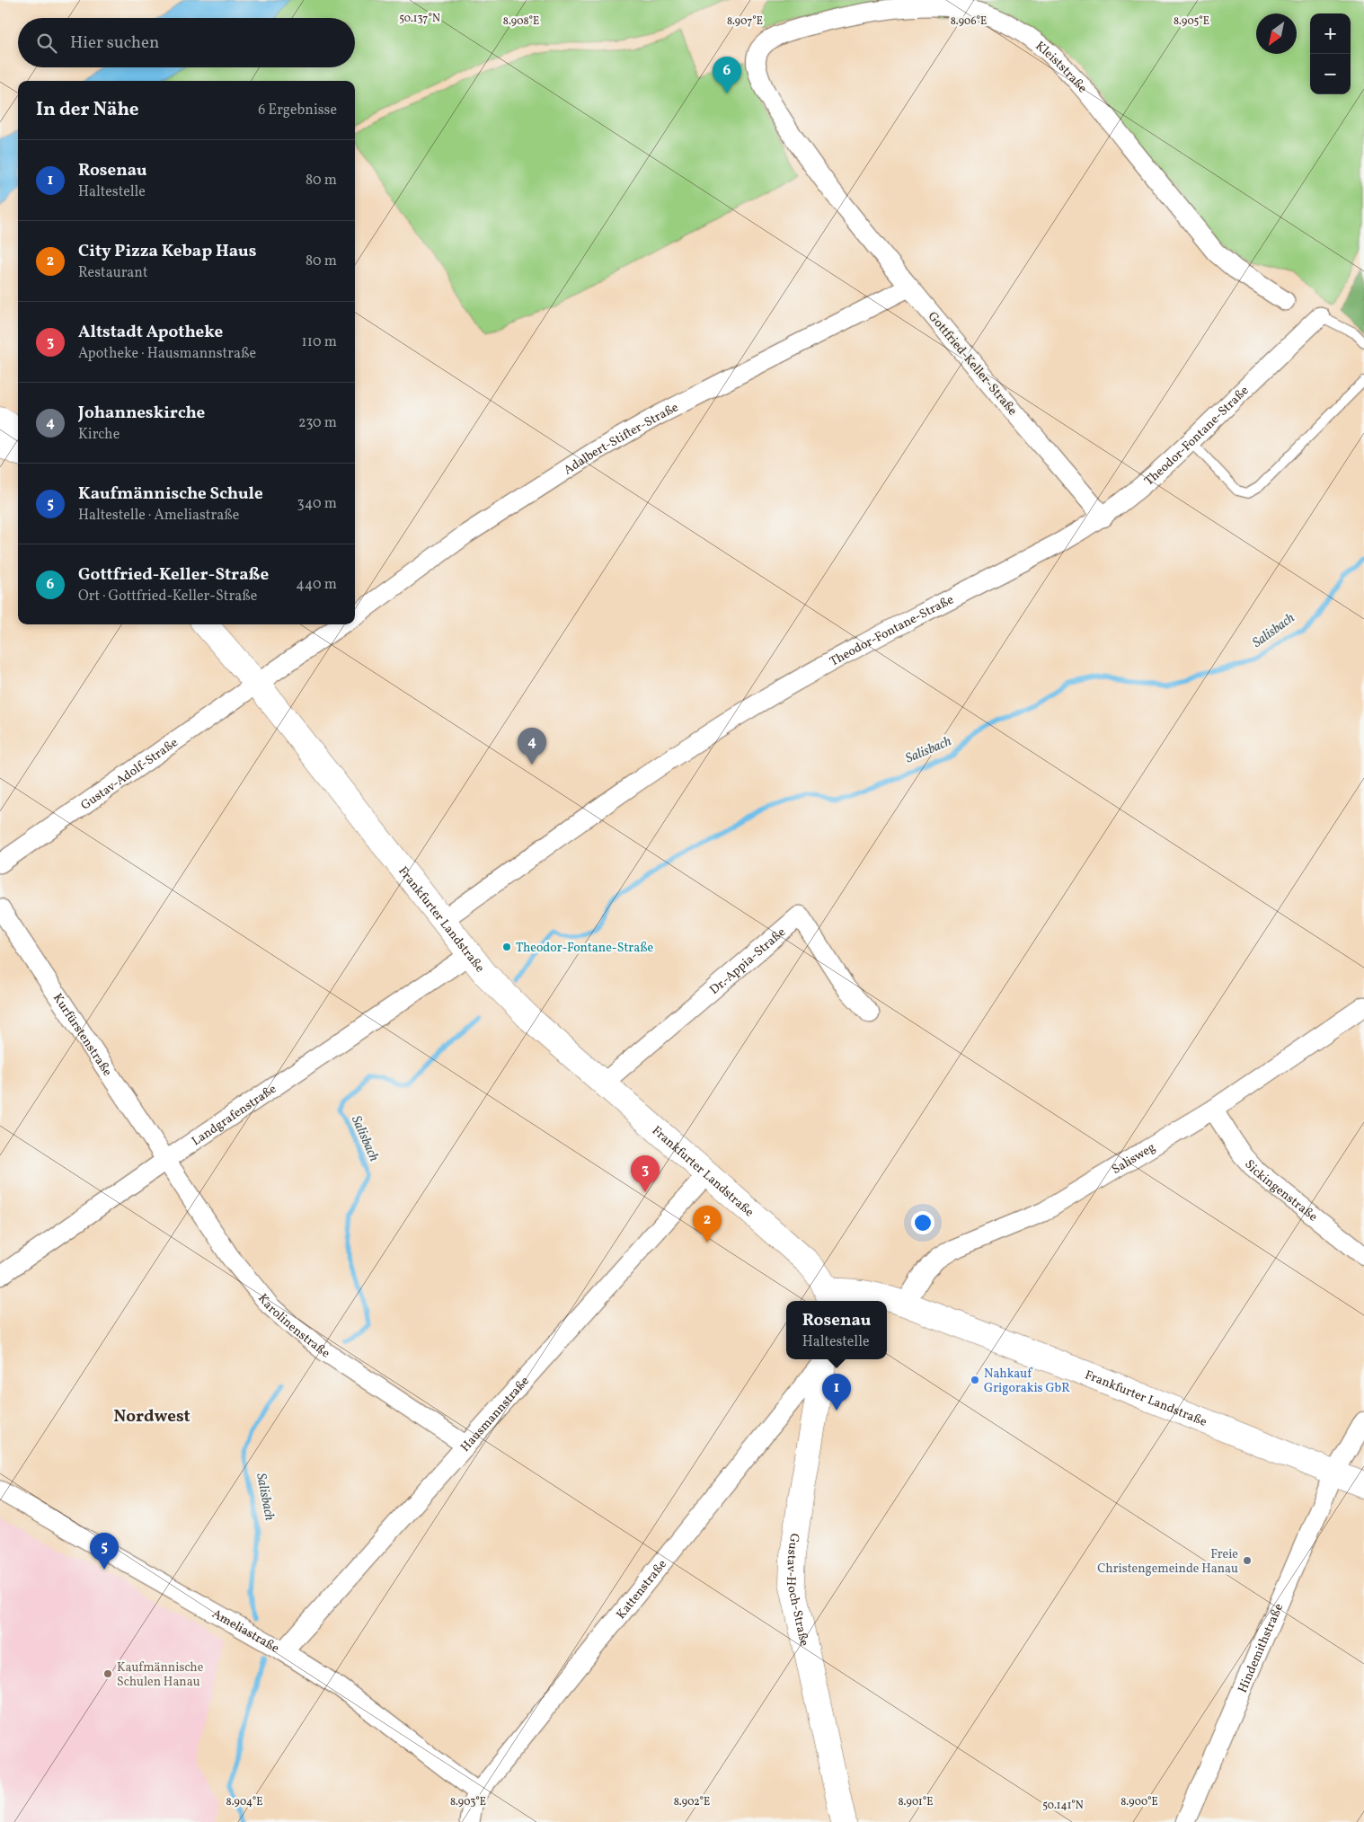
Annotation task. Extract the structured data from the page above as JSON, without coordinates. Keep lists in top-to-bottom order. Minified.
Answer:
{"streets":{"main road":["Frankfurter Landstraße","Gustav-Hoch-Straße"],"street":["Kleiststraße","Gottfried-Keller-Straße","Theodor-Fontane-Straße","Adalbert-Stifter-Straße","Gustav-Adolf-Straße","Dr.-Appia-Straße","Kurfürstenstraße","Landgrafenstraße","Salisweg","Sickingenstraße","Karolinenstraße","Hausmannstraße","Kattenstraße","Ameliastraße","Hindemithstraße"]},"crossings":[["Kleiststraße","Gottfried-Keller-Straße"],["Gottfried-Keller-Straße","Theodor-Fontane-Straße"],["Gottfried-Keller-Straße","Adalbert-Stifter-Straße"],["Theodor-Fontane-Straße","Frankfurter Landstraße"],["Gustav-Adolf-Straße","Frankfurter Landstraße"],["Frankfurter Landstraße","Dr.-Appia-Straße"],["Frankfurter Landstraße","Landgrafenstraße"],["Frankfurter Landstraße","Salisweg"],["Frankfurter Landstraße","Hausmannstraße"],["Frankfurter Landstraße","Hindemithstraße"],["Kurfürstenstraße","Landgrafenstraße"],["Kurfürstenstraße","Karolinenstraße"],["Landgrafenstraße","Karolinenstraße"],["Salisweg","Sickingenstraße"],["Karolinenstraße","Hausmannstraße"],["Hausmannstraße","Ameliastraße"],["Kattenstraße","Ameliastraße"]],"districts":["Nordwest"],"water":["Salisbach"],"places":["Theodor-Fontane-Straße","Nahkauf Grigorakis GbR","Freie Christengemeinde Hanau","Kaufmännische Schulen Hanau"],"north":"bottom left","page":{"map_buttons":["+","−"],"search":"Hier suchen","pins":["6","4","3","2","1","5"],"heading":["In der Nähe","6 Ergebnisse"],"list":[{"mark":"1","name":"Rosenau","note":"Haltestelle","value":"80 m"},{"mark":"2","name":"City Pizza Kebap Haus","note":"Restaurant","value":"80 m"},{"mark":"3","name":"Altstadt Apotheke","note":"Apotheke · Hausmannstraße","value":"110 m"},{"mark":"4","name":"Johanneskirche","note":"Kirche","value":"230 m"},{"mark":"5","name":"Kaufmännische Schule","note":"Haltestelle · Ameliastraße","value":"340 m"},{"mark":"6","name":"Gottfried-Keller-Straße","note":"Ort · Gottfried-Keller-Straße","value":"440 m"}],"popup":["Rosenau","Haltestelle"]},"coordinates":["50.137°N","8.906°E","8.905°E","8.908°E","8.907°E","8.904°E","8.903°E","8.902°E","8.901°E","8.900°E","50.141°N"]}
